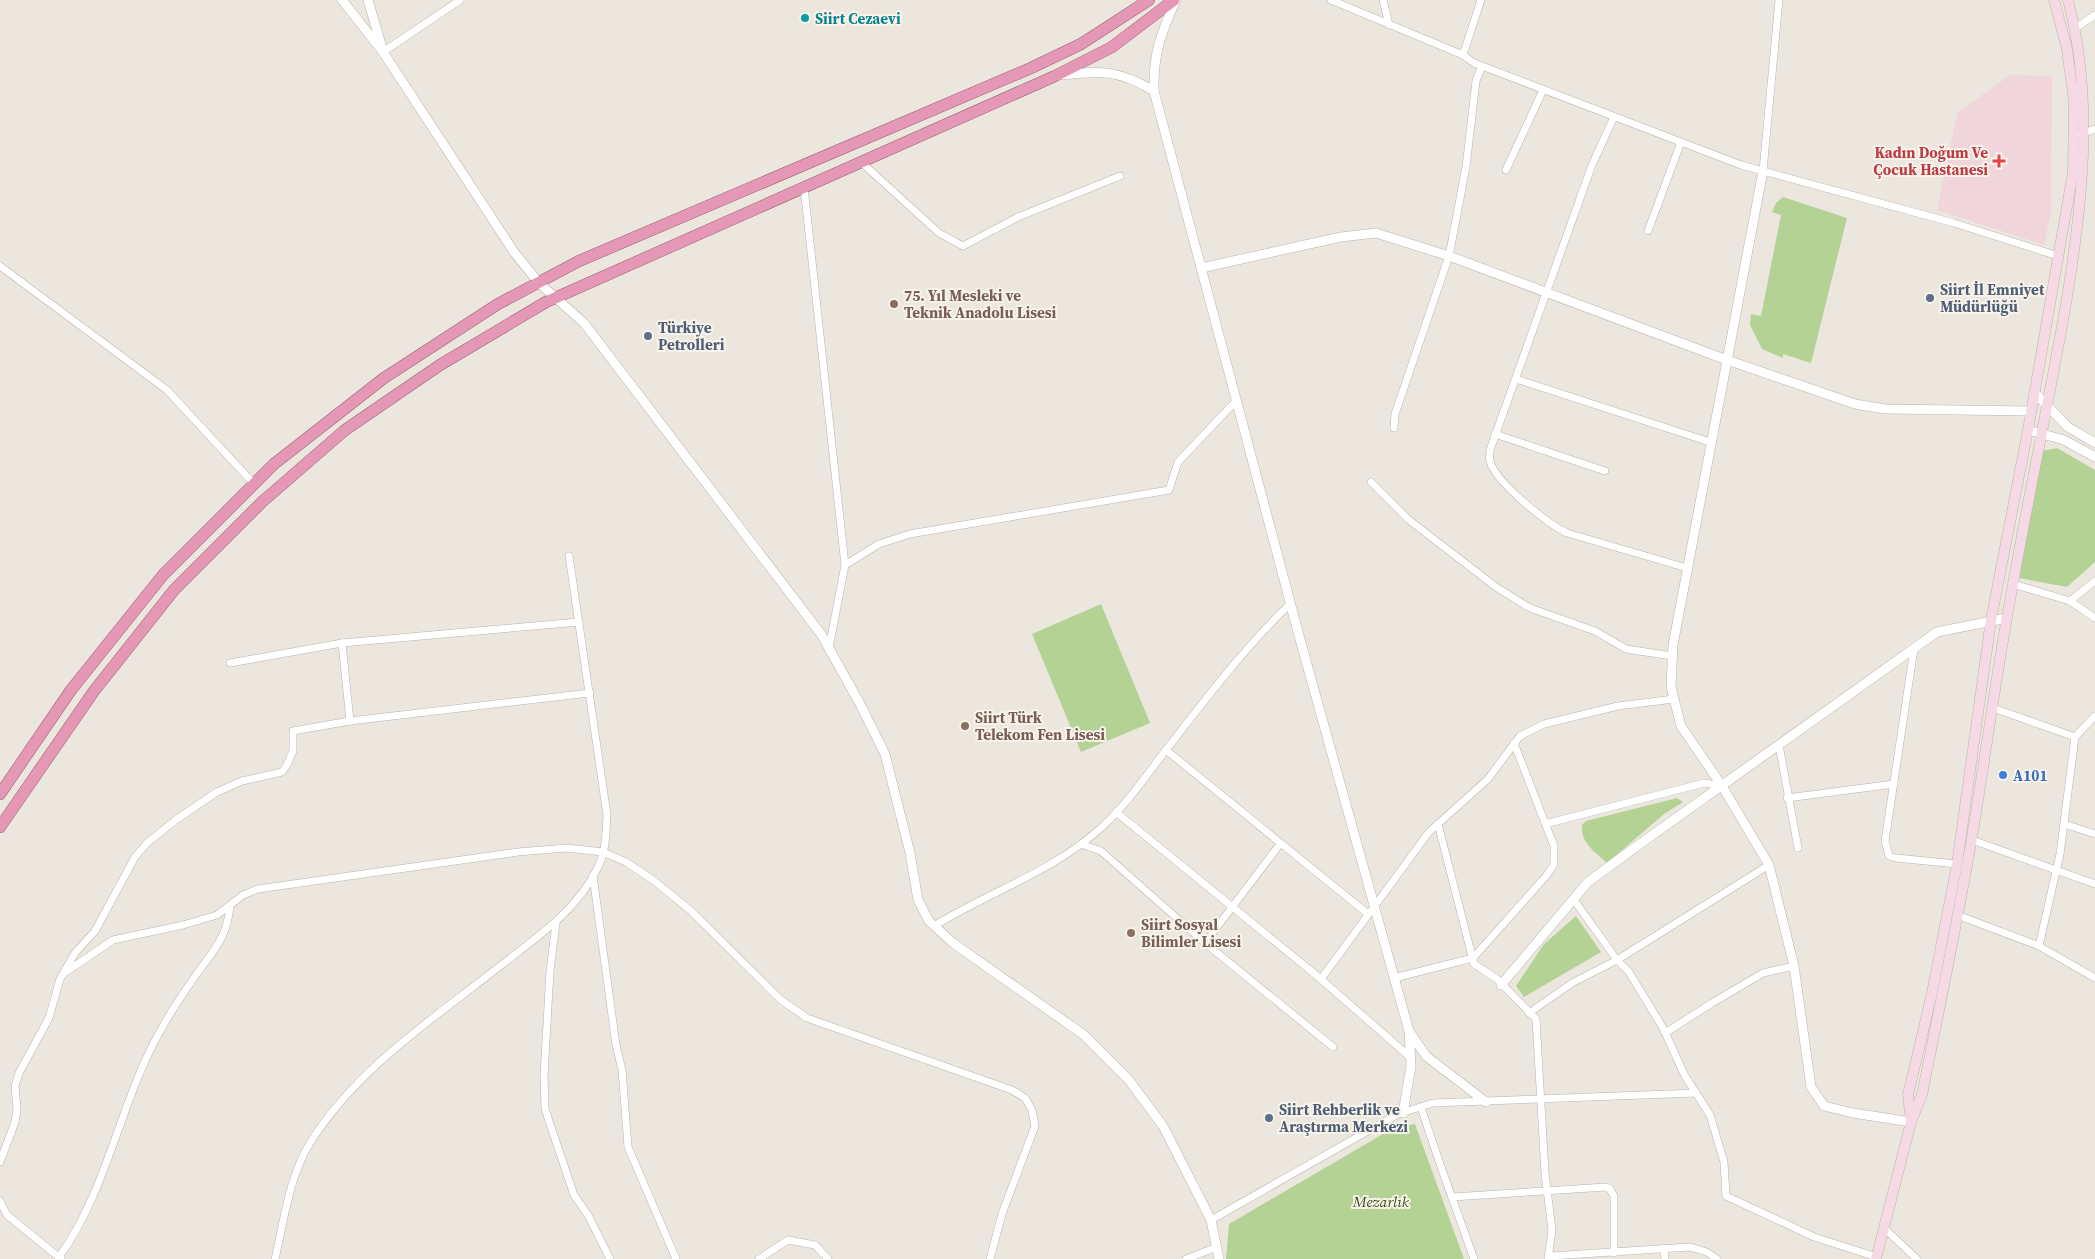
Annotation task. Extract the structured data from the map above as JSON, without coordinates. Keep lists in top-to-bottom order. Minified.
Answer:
{"parks":["Mezarlık"],"places":{"other":["Siirt Cezaevi","Siirt İl Emniyet Müdürlüğü","75. Yıl Mesleki ve Teknik Anadolu Lisesi","Türkiye Petrolleri","Siirt Türk Telekom Fen Lisesi","A101","Siirt Sosyal Bilimler Lisesi","Siirt Rehberlik ve Araştırma Merkezi"],"health":["Kadın Doğum Ve Çocuk Hastanesi"]}}
